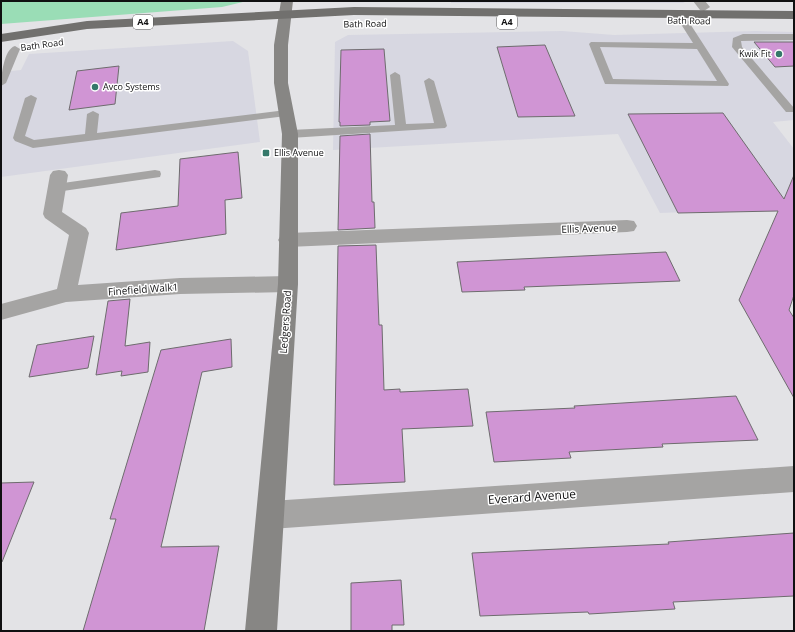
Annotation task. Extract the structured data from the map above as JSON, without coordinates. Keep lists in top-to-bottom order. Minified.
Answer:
{"streets":{"main road":["Bath Road","A4"],"street":["Ellis Avenue","Finefield Walk1","Ledgers Road","Everard Avenue"]},"crossings":[["Bath Road","A4"],["Bath Road","Ledgers Road"],["Ellis Avenue","Ledgers Road"],["Finefield Walk1","Ledgers Road"],["Ledgers Road","Everard Avenue"]],"places":{"other":["Kwik Fit","Avco Systems"],"transit":["Ellis Avenue"]}}
